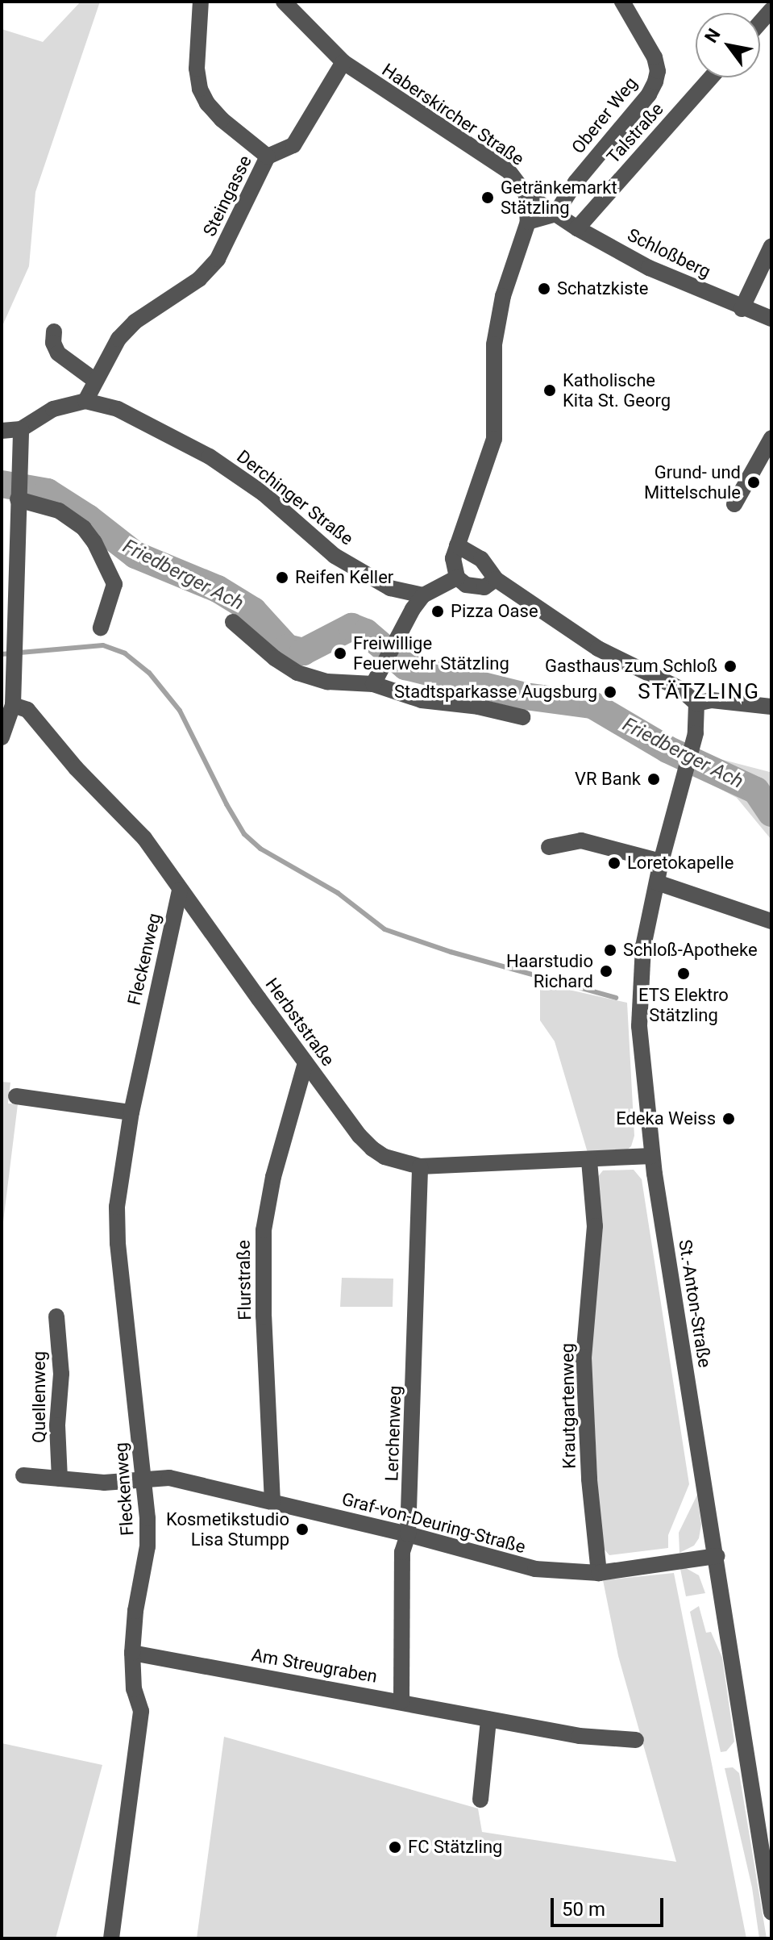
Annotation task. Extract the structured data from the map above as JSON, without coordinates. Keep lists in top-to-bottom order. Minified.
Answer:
{"streets":{"street":["Haberskircher Straße","Oberer Weg","Talstraße","Steingasse","Schloßberg","Derchinger Straße","Fleckenweg","Herbststraße","Flurstraße","St.-Anton-Straße","Quellenweg","Krautgartenweg","Lerchenweg","Graf-von-Deuring-Straße","Am Streugraben"]},"crossings":[["Haberskircher Straße","Schloßberg"],["Oberer Weg","Schloßberg"],["Talstraße","Schloßberg"],["Steingasse","Derchinger Straße"],["Fleckenweg","Herbststraße"],["Fleckenweg","Graf-von-Deuring-Straße"],["Fleckenweg","Am Streugraben"],["Herbststraße","Flurstraße"],["Herbststraße","St.-Anton-Straße"],["Herbststraße","Krautgartenweg"],["Herbststraße","Lerchenweg"],["Flurstraße","Graf-von-Deuring-Straße"],["St.-Anton-Straße","Graf-von-Deuring-Straße"],["Krautgartenweg","Graf-von-Deuring-Straße"],["Lerchenweg","Graf-von-Deuring-Straße"],["Lerchenweg","Am Streugraben"]],"districts":["STÄTZLING"],"water":["Friedberger Ach"],"places":["Getränkemarkt Stätzling","Schatzkiste","Katholische Kita St. Georg","Grund- und Mittelschule","Reifen Keller","Pizza Oase","Freiwillige Feuerwehr Stätzling","Gasthaus zum Schloß","Stadtsparkasse Augsburg","VR Bank","Loretokapelle","Schloß-Apotheke","Haarstudio Richard","ETS Elektro Stätzling","Edeka Weiss","Kosmetikstudio Lisa Stumpp","FC Stätzling"],"scale_bar":"50 m","north":"top left"}
